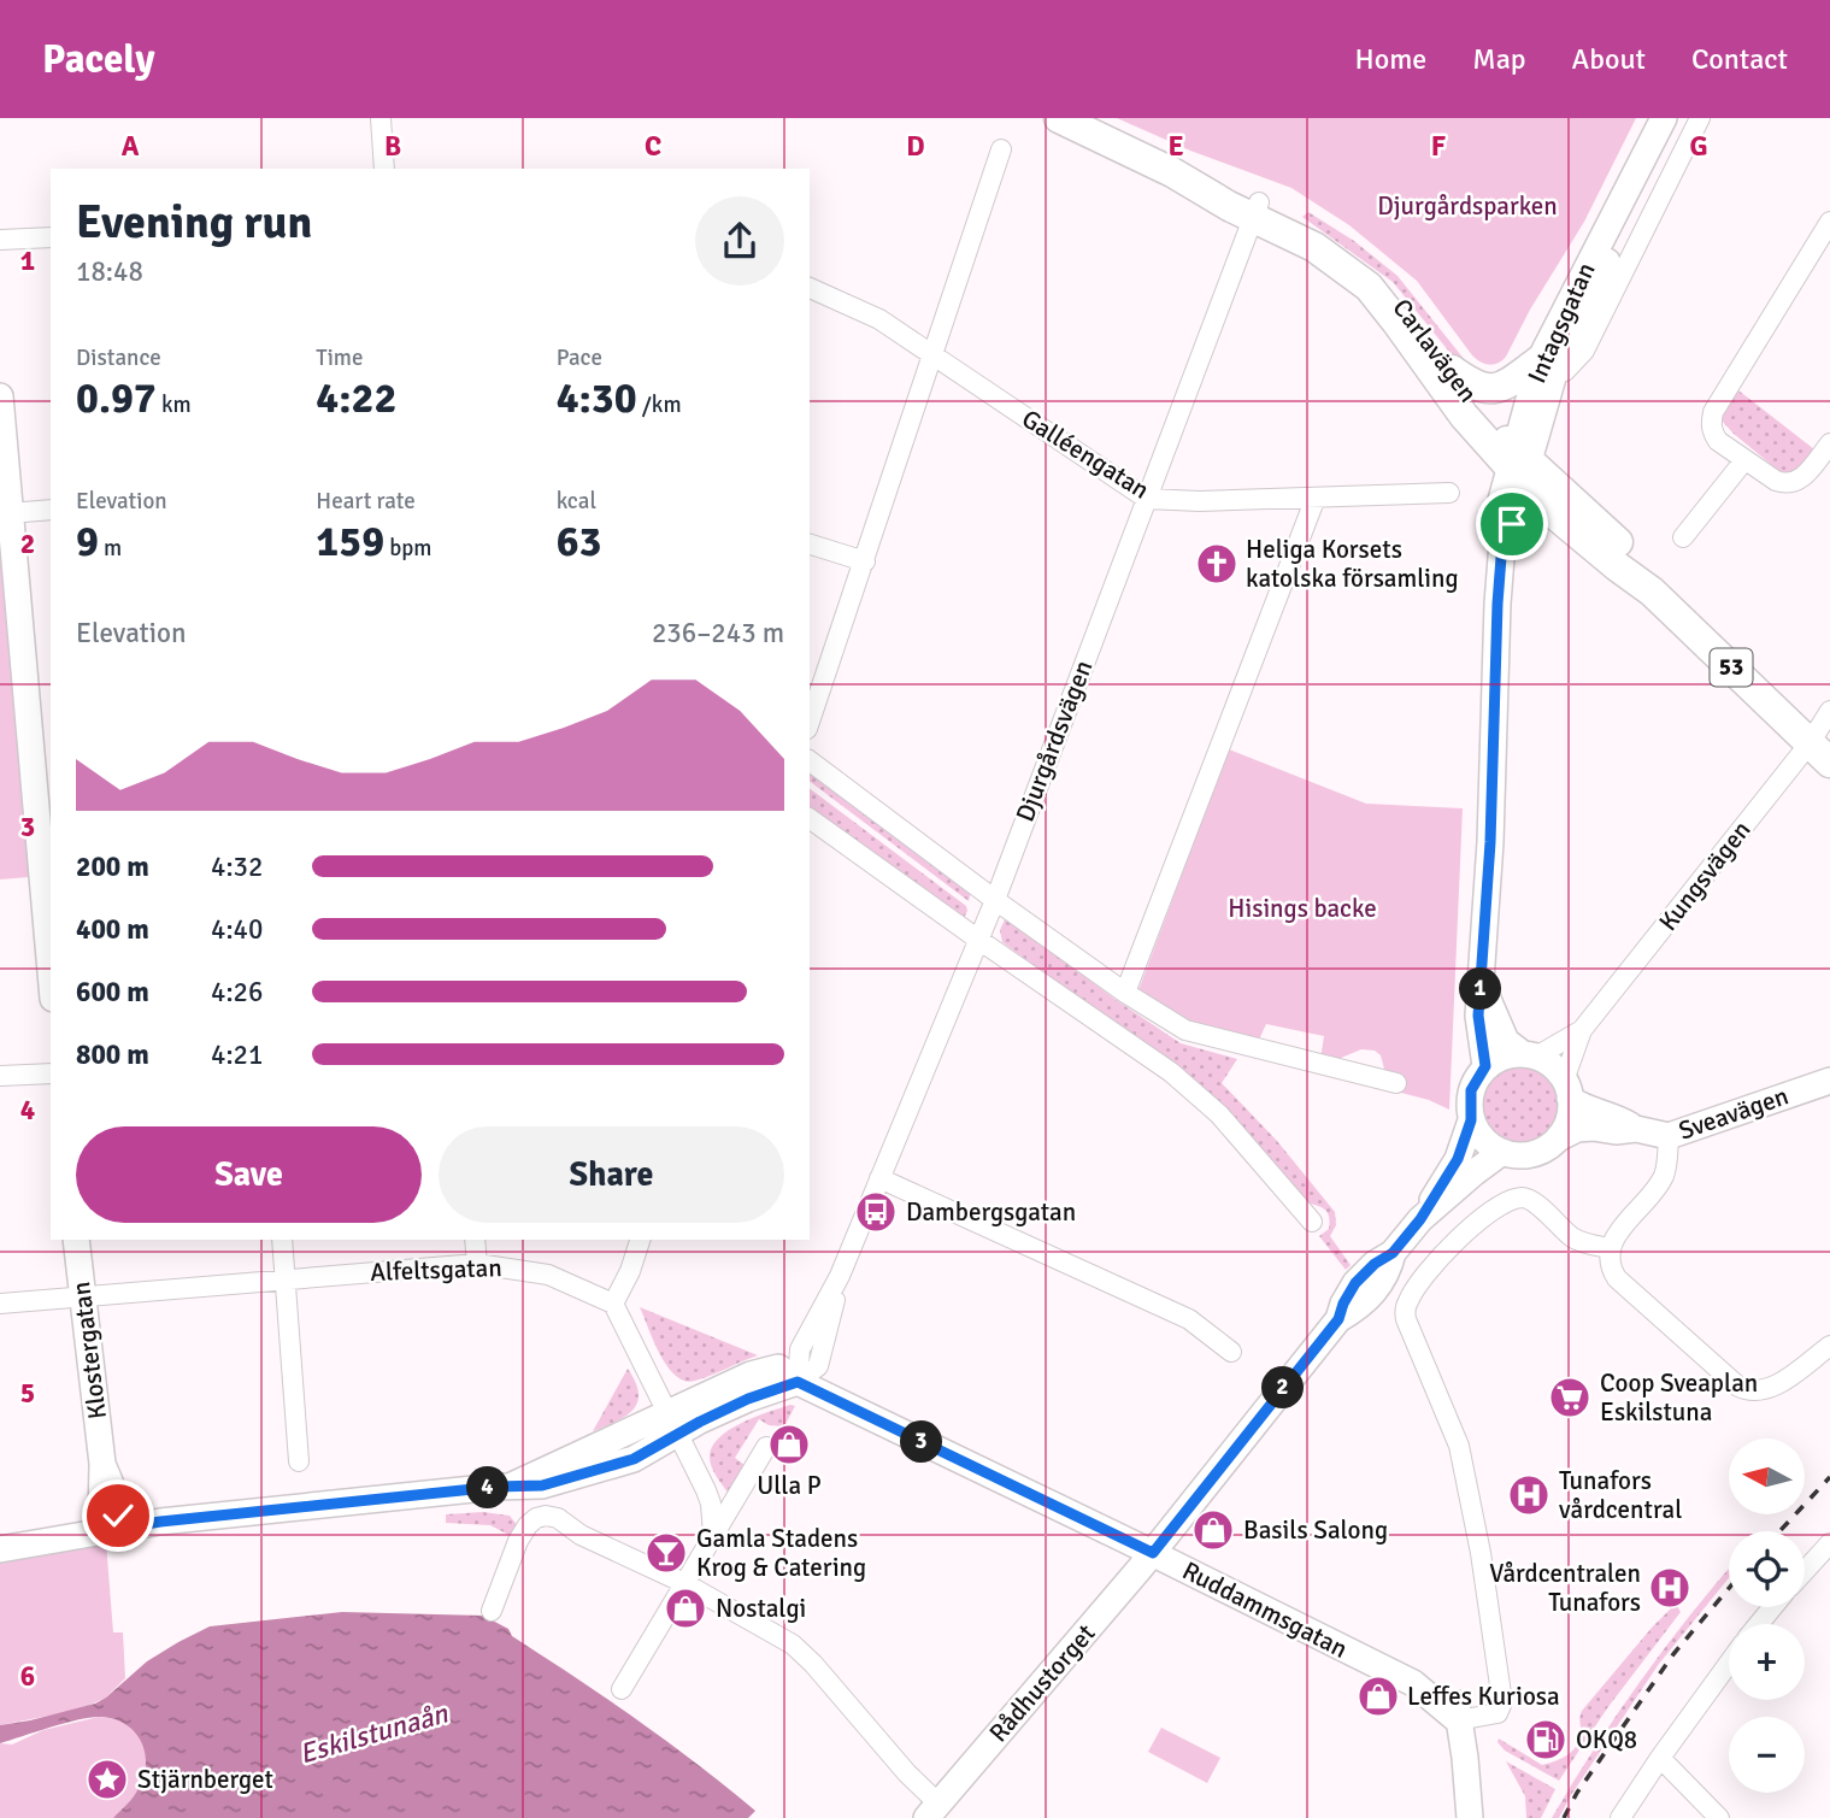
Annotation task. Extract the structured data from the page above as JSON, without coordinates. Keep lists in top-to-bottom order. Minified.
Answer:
{"streets":{"main road":["Carlavägen","53"],"street":["Intagsgatan","Galléengatan","Djurgårdsvägen","Kungsvägen","Sveavägen","Alfeltsgatan","Klostergatan","Ruddammsgatan","Rådhustorget"]},"crossings":[["Intagsgatan","Carlavägen"],["Intagsgatan","Kungsvägen"],["Intagsgatan","Sveavägen"],["Carlavägen","Djurgårdsvägen"],["Carlavägen","Kungsvägen"],["Galléengatan","Djurgårdsvägen"],["Djurgårdsvägen","Ruddammsgatan"],["Kungsvägen","Sveavägen"],["Alfeltsgatan","Klostergatan"],["Ruddammsgatan","Rådhustorget"]],"water":["Eskilstunaån"],"parks":["Djurgårdsparken","Hisings backe"],"places":{"church":["Heliga Korsets katolska församling"],"bus stop":["Dambergsgatan"],"supermarket":["Coop Sveaplan Eskilstuna"],"shop":["Ulla P","Basils Salong","Nostalgi","Leffes Kuriosa"],"hospital":["Tunafors vårdcentral","Vårdcentralen Tunafors"],"bar":["Gamla Stadens Krog & Catering"],"fuel station":["OKQ8"],"place":["Stjärnberget"]},"north":"left","page":{"header":"Pacely","nav":["Home","Map","About","Contact"],"heading":["Evening run","18:48"],"stats":[["Distance","0.97 km"],["Time","4:22"],["Pace","4:30 /km"],["Elevation","9 m"],["Heart rate","159 bpm"],["kcal","63"]],"chart":["Elevation","236–243 m"],"list":[{"name":"200 m","note":"4:32"},{"name":"400 m","note":"4:40"},{"name":"600 m","note":"4:26"},{"name":"800 m","note":"4:21"}],"pins":["1","2","3","4"],"buttons":["Save","Share"],"map_buttons":["+","−"]},"grid":{"columns":["A","B","C","D","E","F","G"],"rows":["1","2","3","4","5","6"]}}
